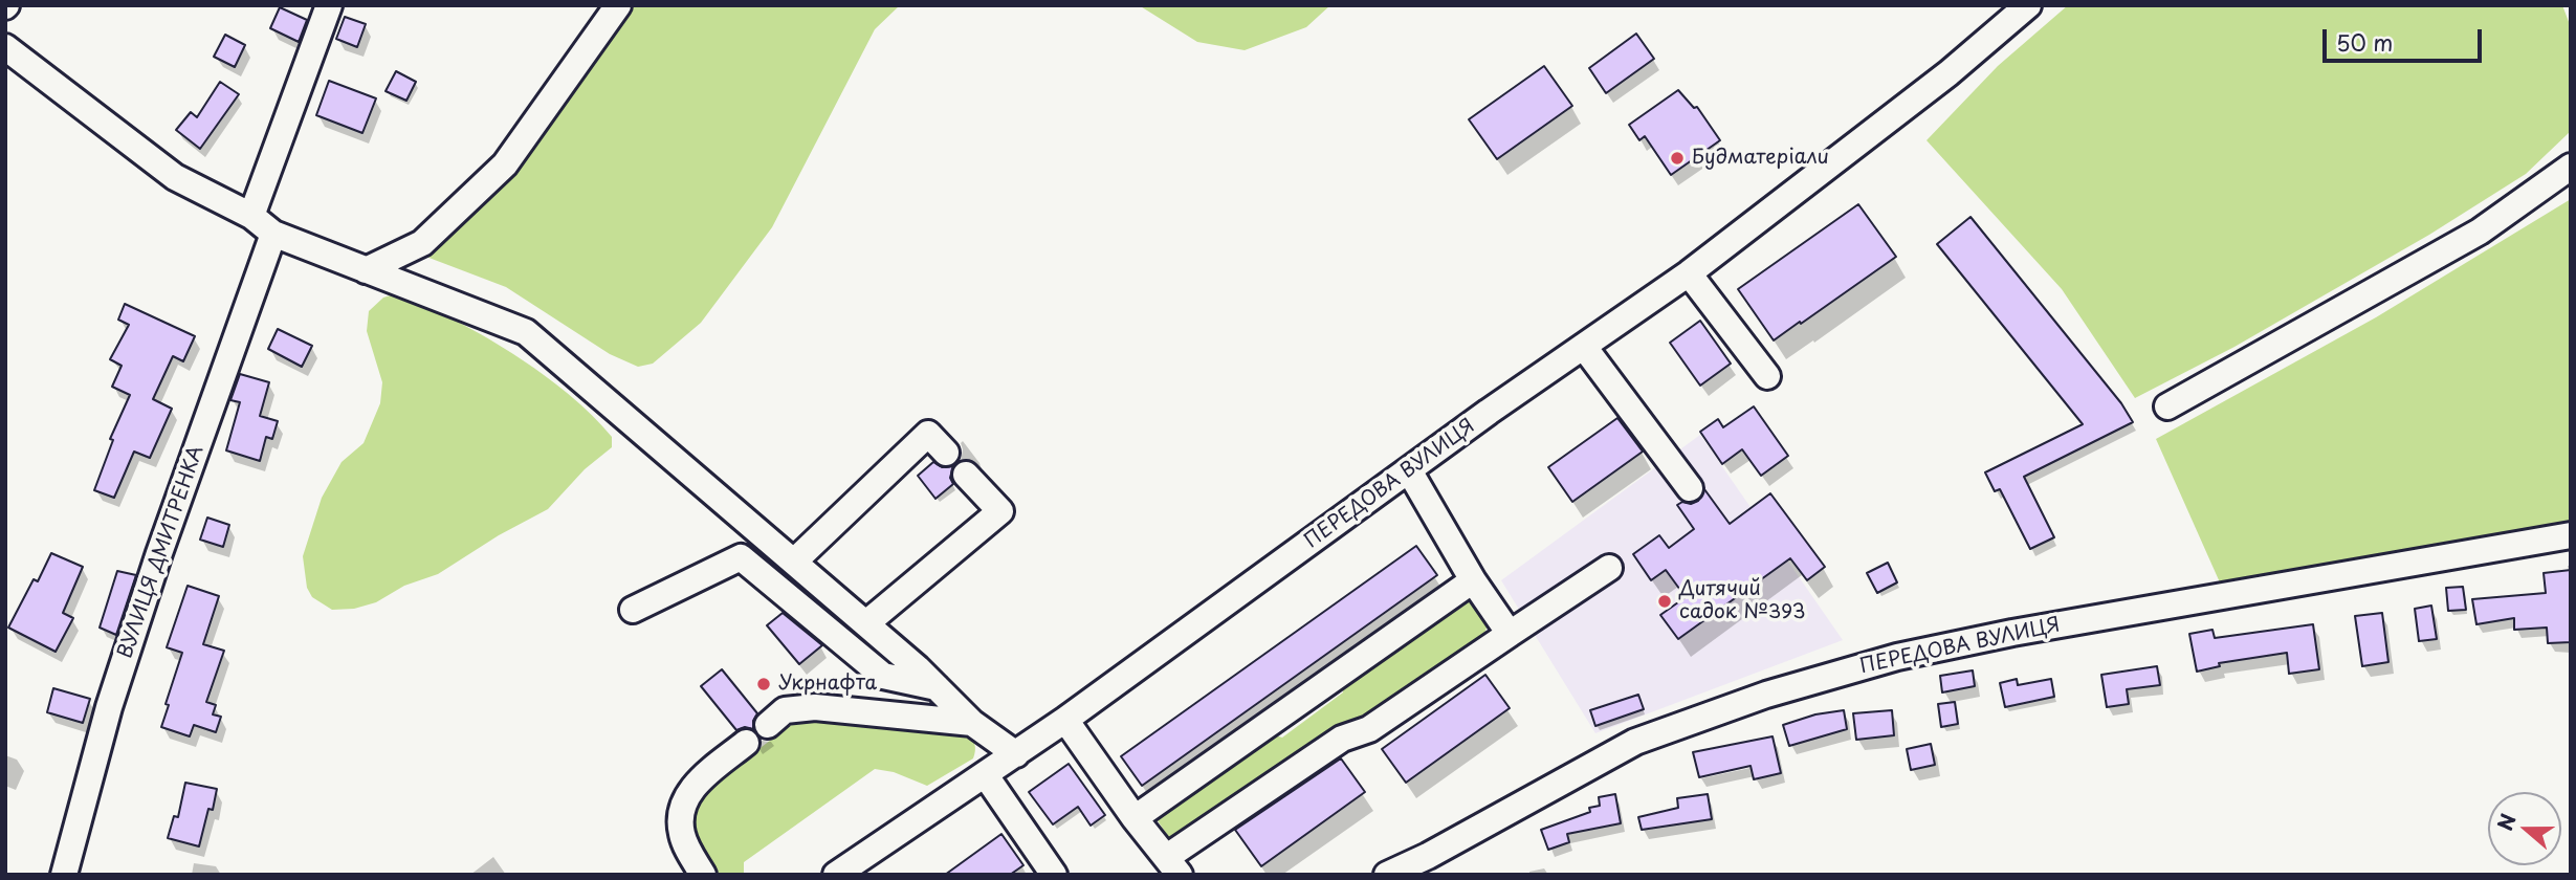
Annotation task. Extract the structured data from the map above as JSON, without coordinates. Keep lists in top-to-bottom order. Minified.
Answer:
{"streets":{"street":["ПЕРЕДОВА ВУЛИЦЯ","ВУЛИЦЯ ДМИТРЕНКА"]},"places":["Будматеріали","Дитячий садок №393","Укрнафта"],"scale_bar":"50 m","north":"left"}
